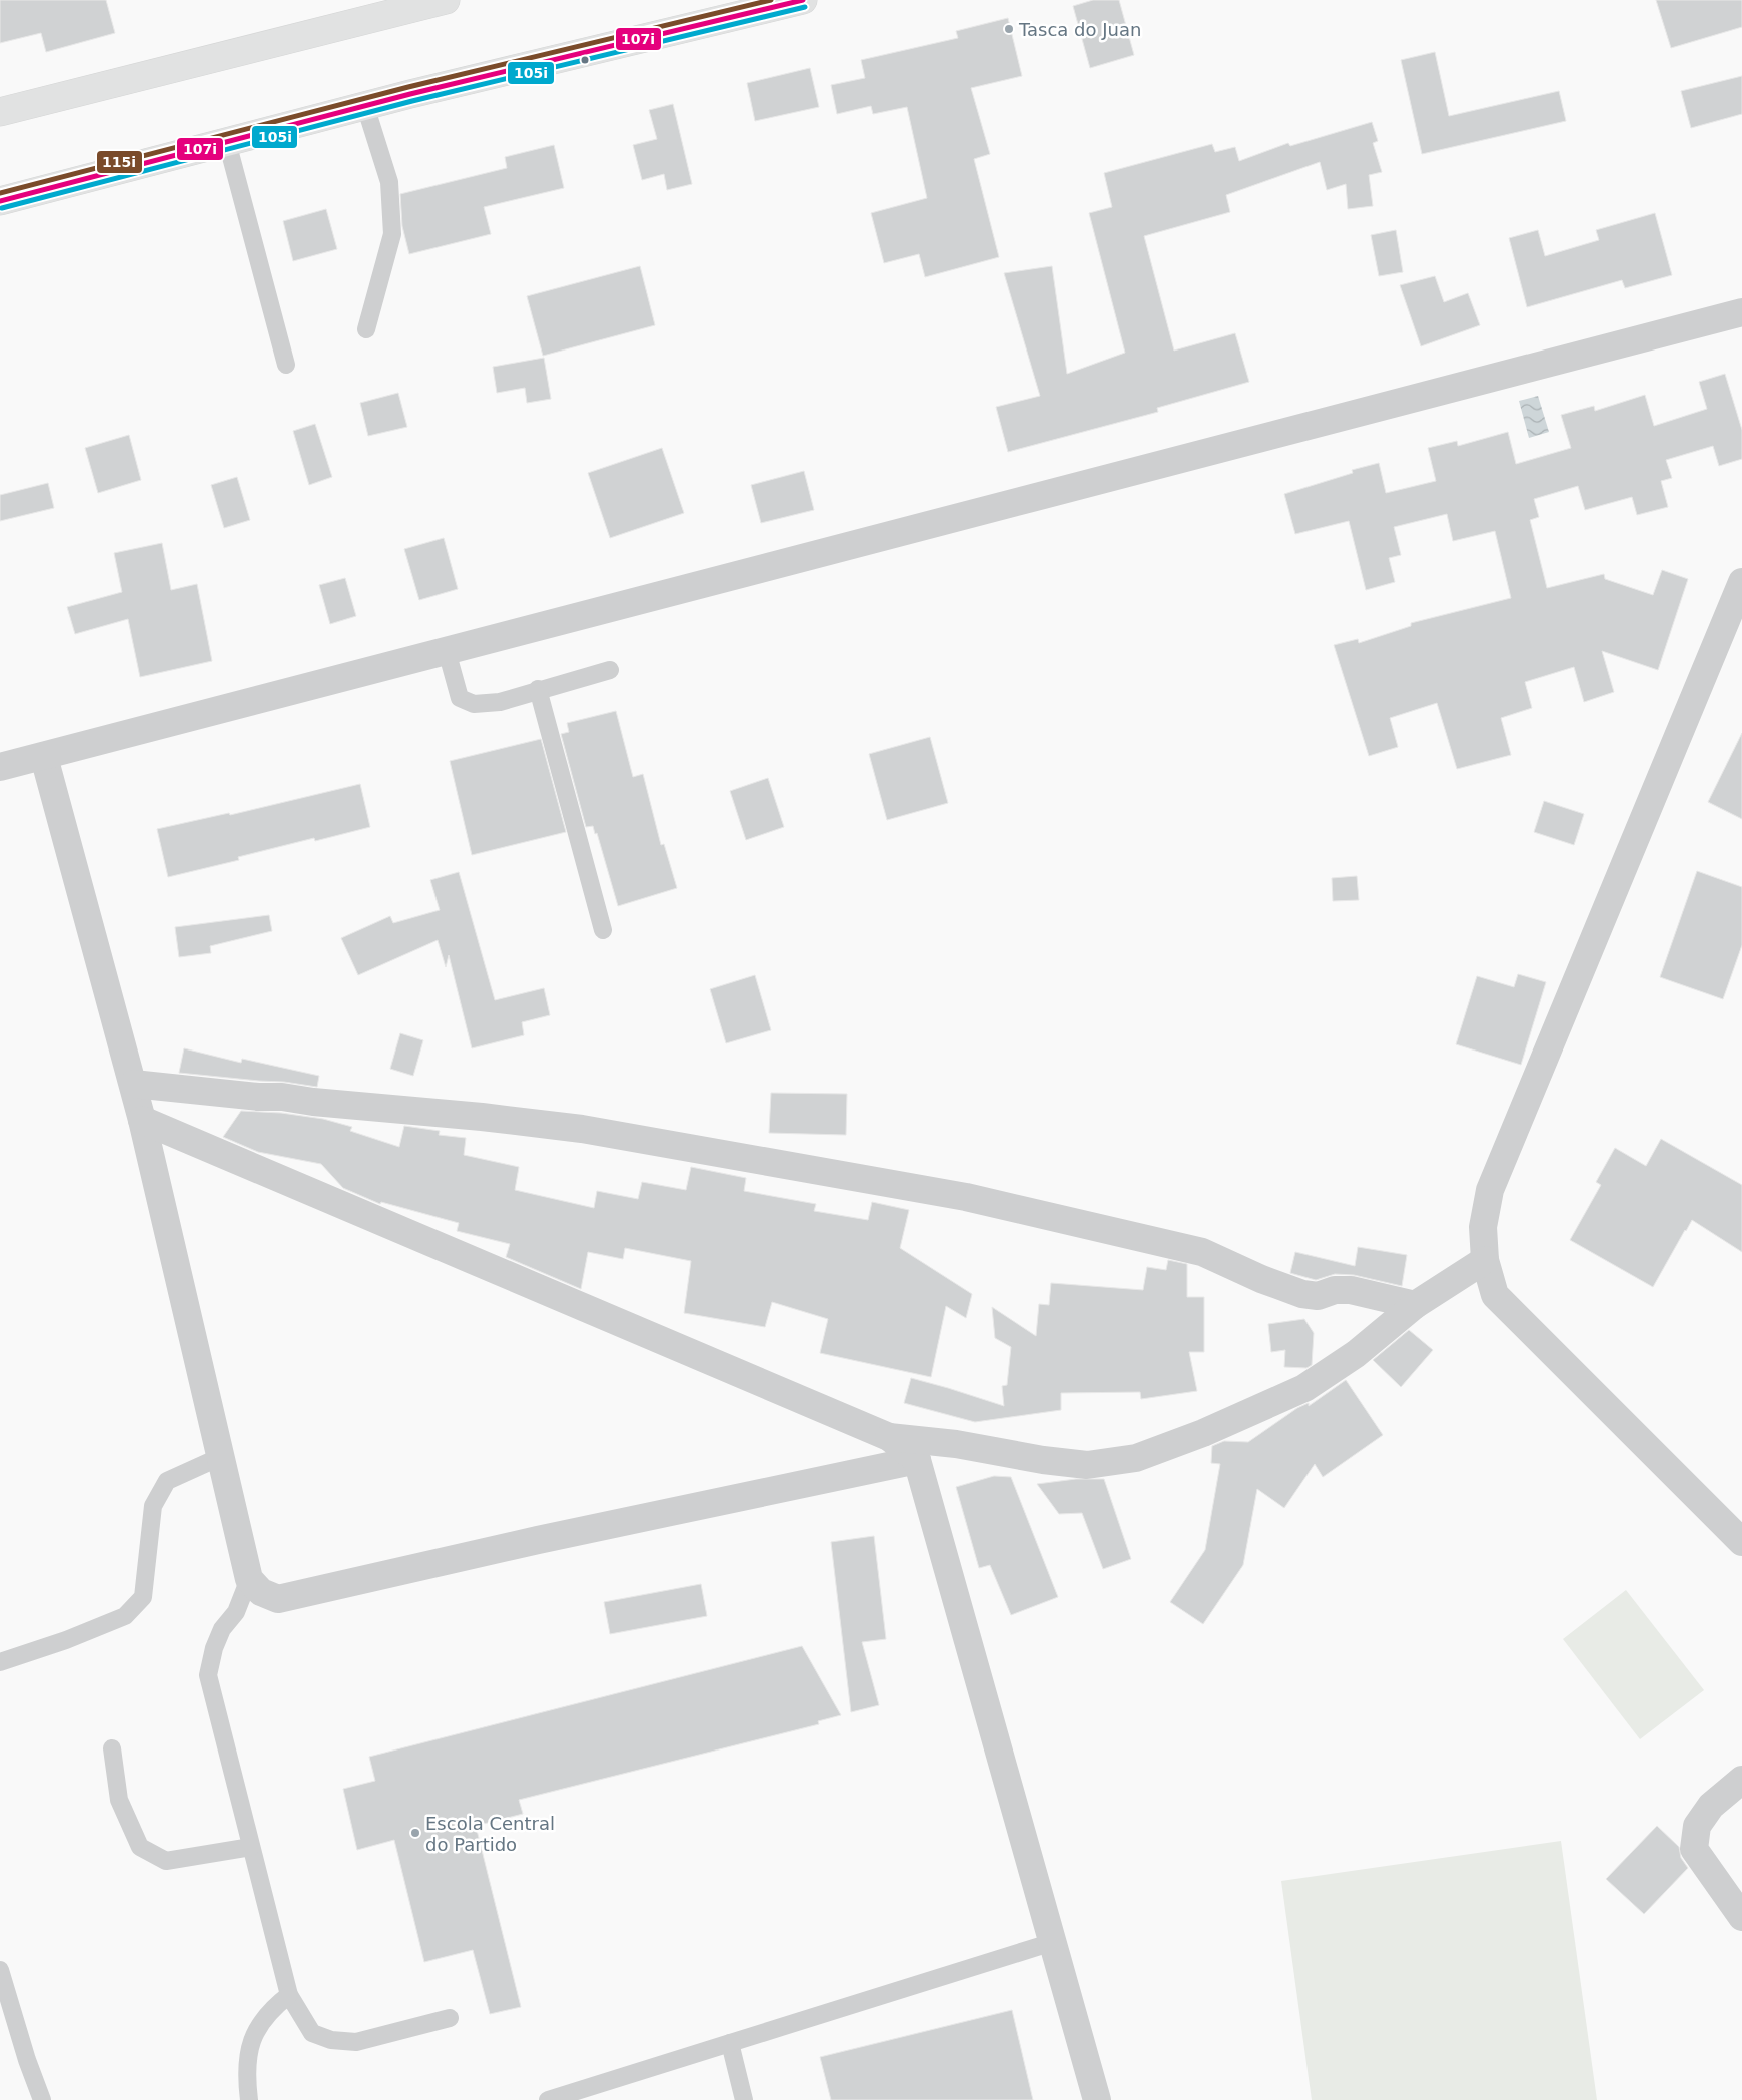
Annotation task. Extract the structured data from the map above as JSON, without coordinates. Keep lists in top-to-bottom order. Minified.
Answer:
{"places":["Tasca do Juan","Escola Central do Partido"],"lines":["transit line 107i","transit line 115i","transit line 105i"]}
